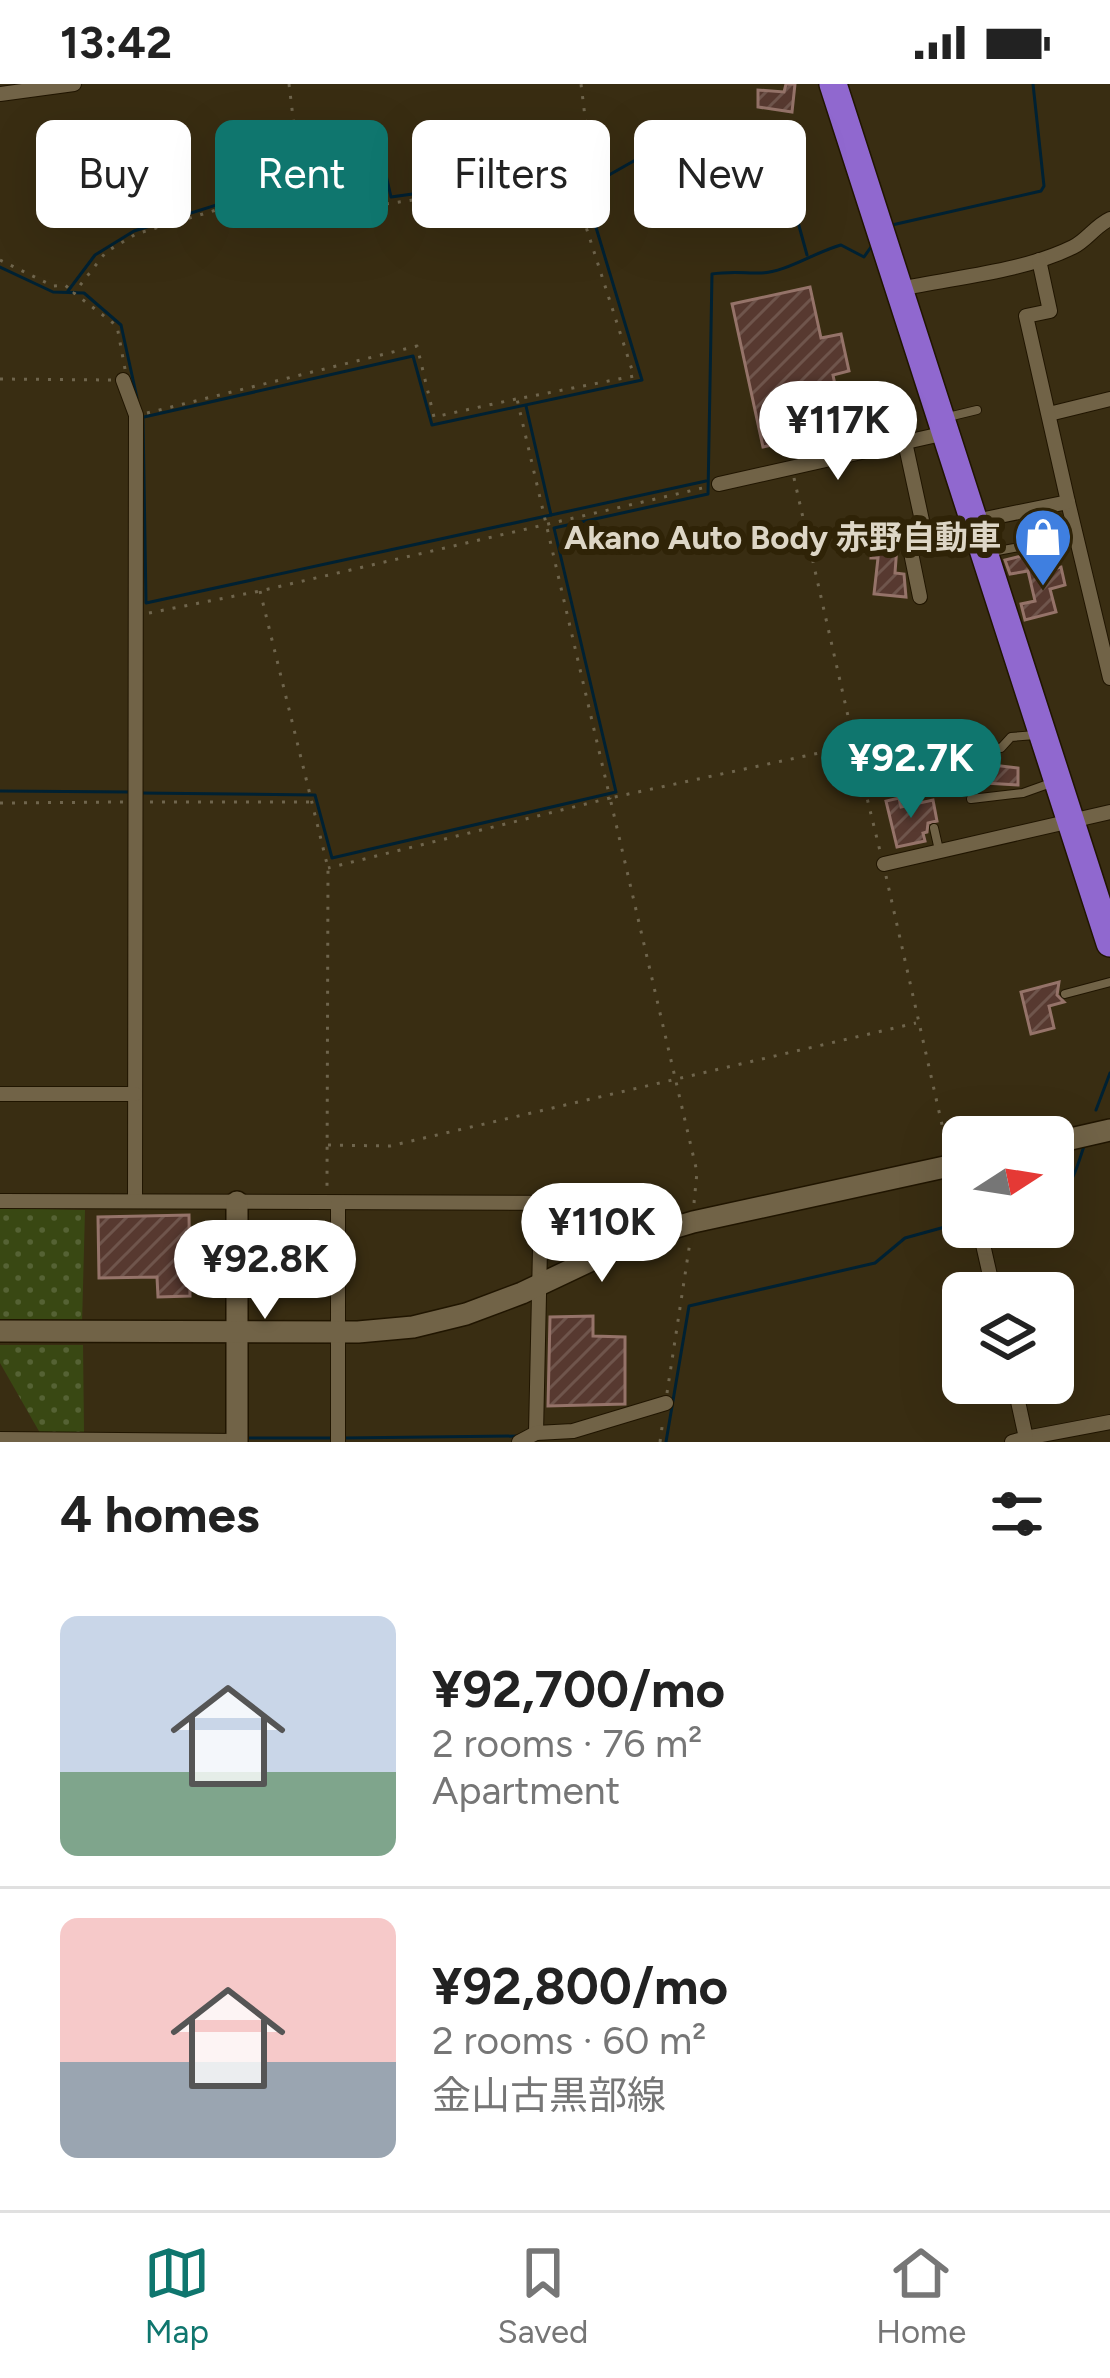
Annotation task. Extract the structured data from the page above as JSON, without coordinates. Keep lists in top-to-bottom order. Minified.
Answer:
{"places":{"shop":["Akano Auto Body 赤野自動車"]},"north":"right","page":{"status":"13:42","chip":["Buy","Rent","Filters","New"],"price":["¥117K","¥92.7K","¥110K","¥92.8K"],"heading":"4 homes","list":[{"name":"¥92,700/mo","note":"2 rooms · 76 m² · Apartment"},{"name":"¥92,800/mo","note":"2 rooms · 60 m² · 金山古黒部線"}],"tabs":["Map","Saved","Home"]}}
